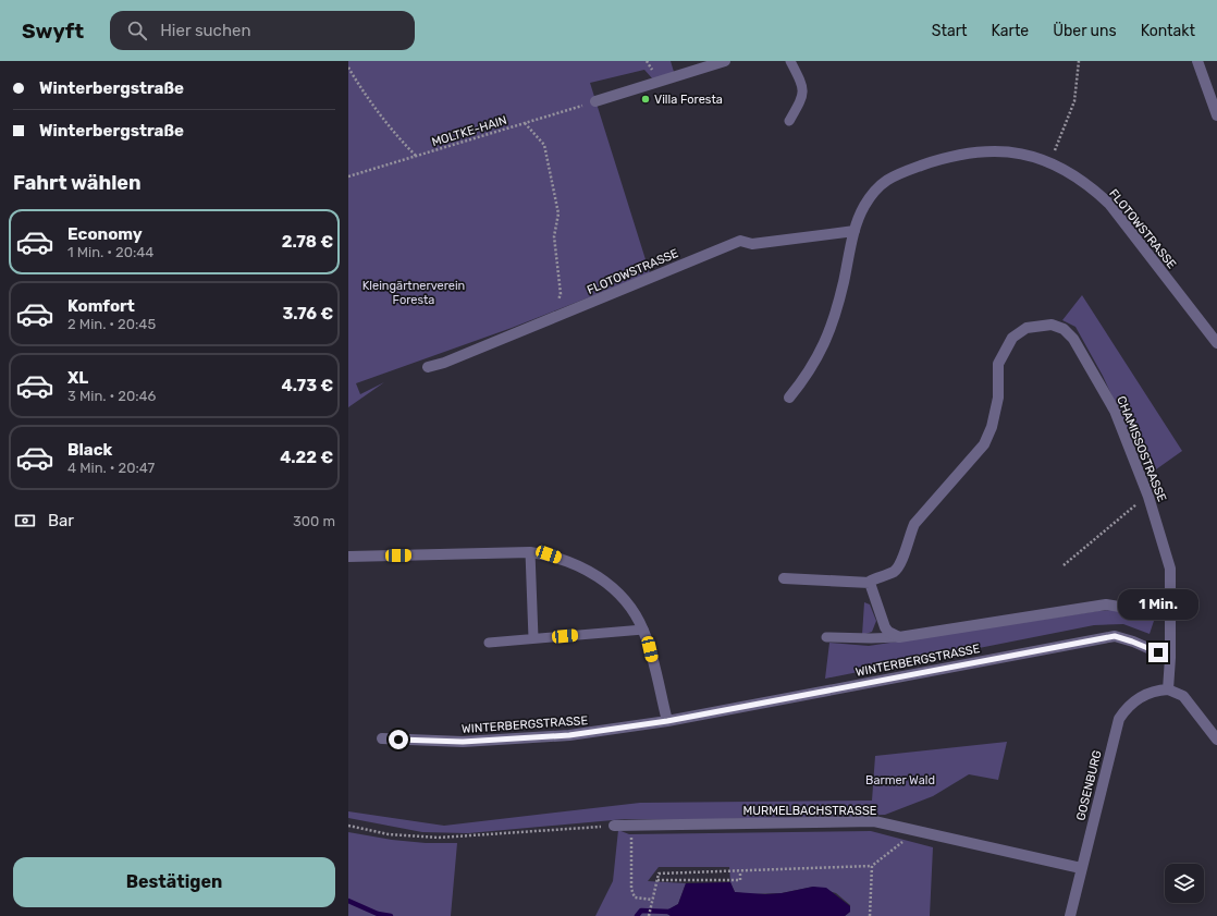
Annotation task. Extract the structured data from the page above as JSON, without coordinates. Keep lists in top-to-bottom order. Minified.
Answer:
{"streets":{"street":["FLOTOWSTRASSE","CHAMISSOSTRASSE","WINTERBERGSTRASSE","GOSENBURG","MURMELBACHSTRASSE"],"path":["MOLTKE-HAIN"]},"crossings":[["CHAMISSOSTRASSE","WINTERBERGSTRASSE"],["CHAMISSOSTRASSE","GOSENBURG"],["GOSENBURG","MURMELBACHSTRASSE"]],"parks":["Kleingärtnerverein Foresta","Barmer Wald"],"places":["Villa Foresta"],"page":{"header":"Swyft","search":"Hier suchen","nav":["Start","Karte","Über uns","Kontakt"],"banner":["Winterbergstraße","Winterbergstraße"],"heading":"Fahrt wählen","list":[{"name":"Economy","note":"1 Min. · 20:44","value":"2.78 €"},{"name":"Komfort","note":"2 Min. · 20:45","value":"3.76 €"},{"name":"XL","note":"3 Min. · 20:46","value":"4.73 €"},{"name":"Black","note":"4 Min. · 20:47","value":"4.22 €"}],"pay":["Bar","300 m"],"bubble":"1 Min.","buttons":"Bestätigen"}}
